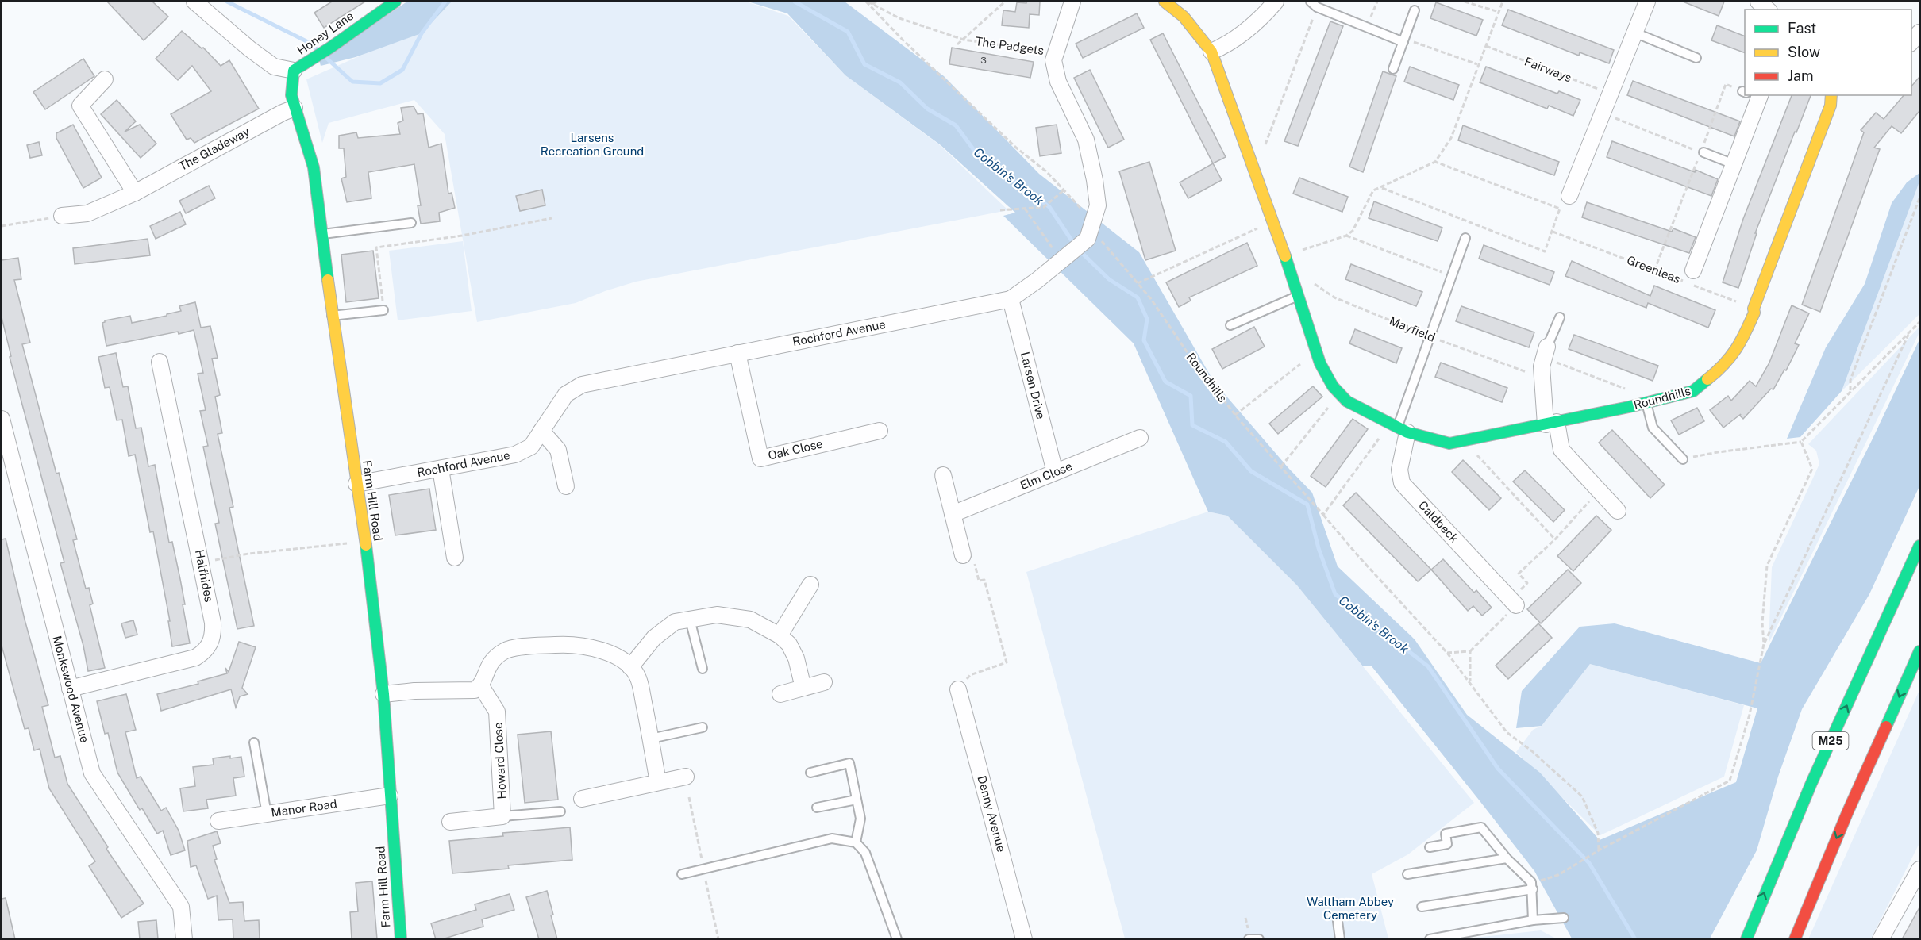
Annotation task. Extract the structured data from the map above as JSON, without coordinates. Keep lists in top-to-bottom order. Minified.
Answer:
{"streets":{"main road":["Honey Lane","Roundhills","Farm Hill Road","M25"],"street":["The Gladeway","Rochford Avenue","Larsen Drive","Oak Close","Elm Close","Caldbeck","Halfhides","Monkswood Avenue","Howard Close","Manor Road","Denny Avenue"],"path":["The Padgets","Fairways","Greenleas","Mayfield"]},"crossings":[["Honey Lane","Farm Hill Road"],["The Padgets","Roundhills"],["The Gladeway","Farm Hill Road"],["Greenleas","Roundhills"],["Rochford Avenue","Roundhills"],["Rochford Avenue","Larsen Drive"],["Rochford Avenue","Oak Close"],["Rochford Avenue","Farm Hill Road"],["Roundhills","Caldbeck"],["Larsen Drive","Elm Close"],["Farm Hill Road","Manor Road"],["Halfhides","Monkswood Avenue"]],"water":["Cobbin's Brook"],"parks":["Larsens Recreation Ground","Waltham Abbey Cemetery"],"house_numbers":["3"],"legend":["Fast","Slow","Jam"]}
